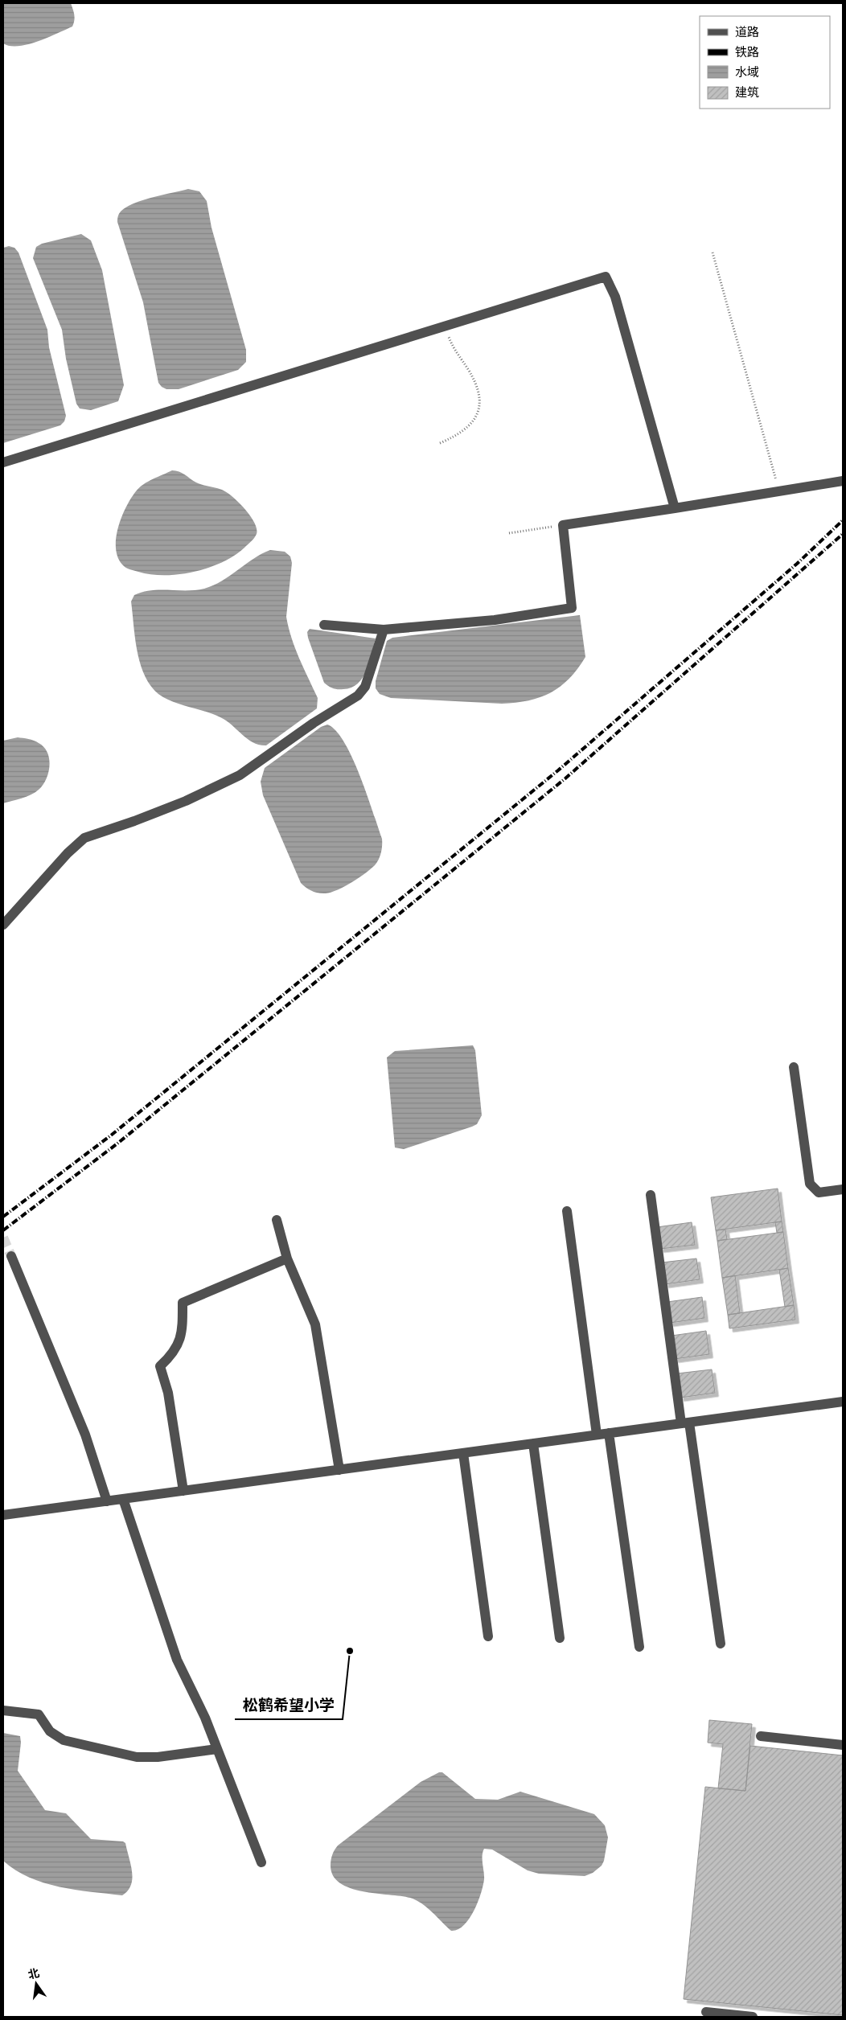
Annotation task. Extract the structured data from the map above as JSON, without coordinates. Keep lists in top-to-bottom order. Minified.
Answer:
{"places":["松鹤希望小学"],"legend":["道路","铁路","水域","建筑"],"north":"top"}
